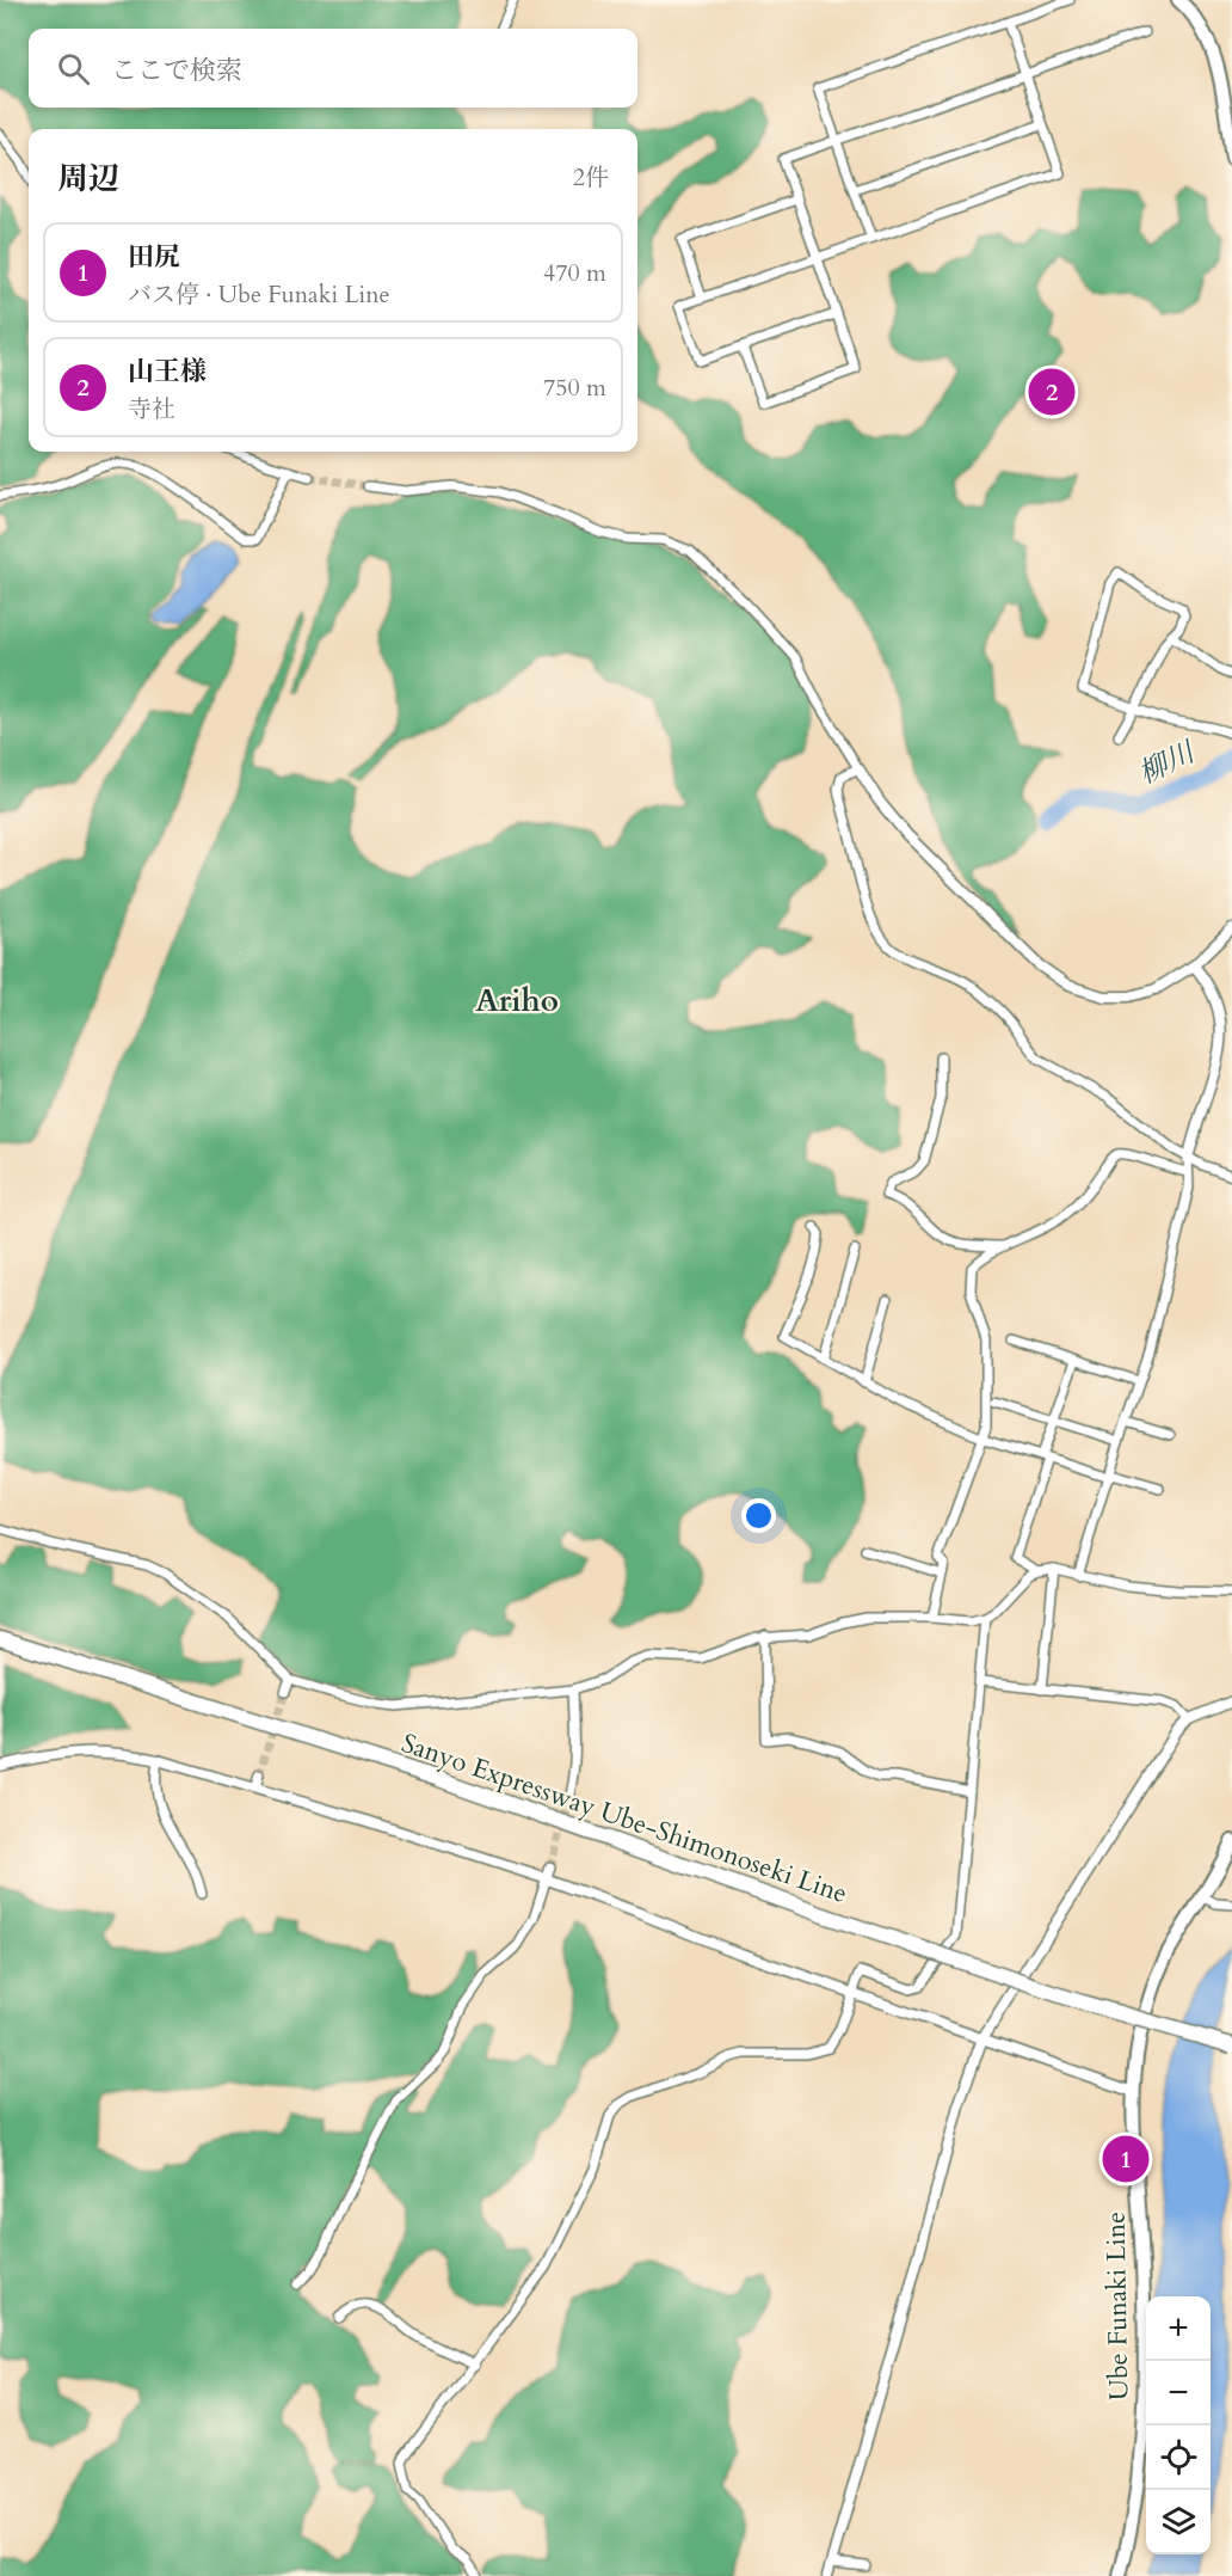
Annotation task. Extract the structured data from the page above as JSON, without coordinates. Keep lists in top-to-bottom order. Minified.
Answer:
{"streets":{"highway":["Sanyo Expressway Ube-Shimonoseki Line"],"main road":["Ube Funaki Line"]},"districts":["Ariho"],"water":["柳川"],"page":{"search":"ここで検索","heading":["周辺","2件"],"list":[{"mark":"1","name":"田尻","note":"バス停 · Ube Funaki Line","value":"470 m"},{"mark":"2","name":"山王様","note":"寺社","value":"750 m"}],"pins":["2","1"],"map_buttons":["+","−"]}}
